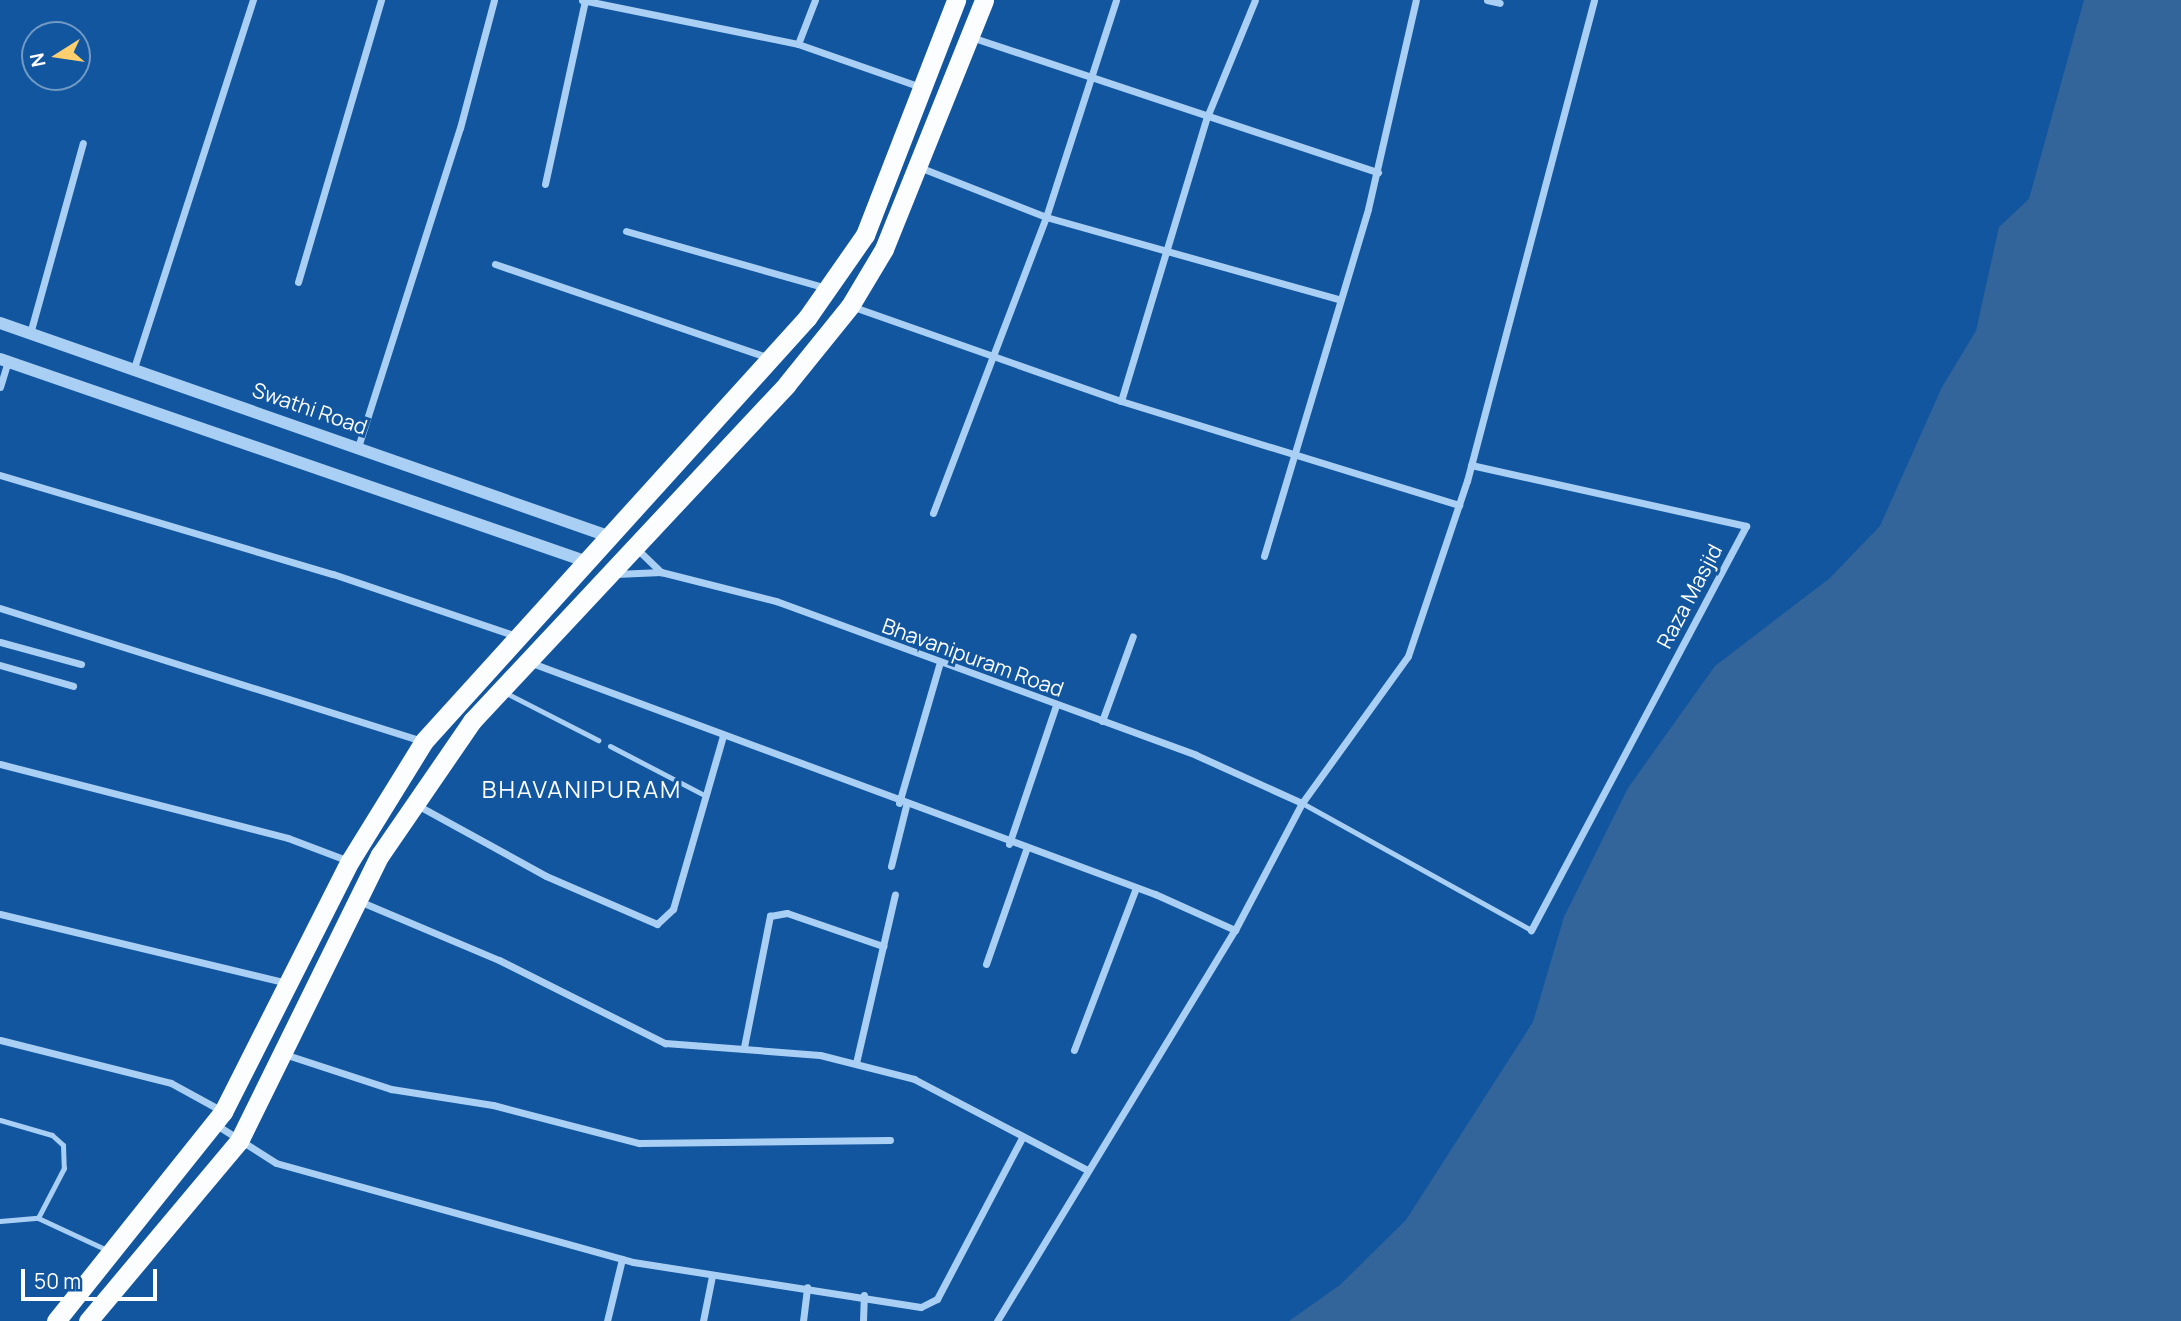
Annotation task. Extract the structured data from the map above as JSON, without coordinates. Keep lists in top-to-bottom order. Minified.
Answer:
{"streets":{"street":["Swathi Road","Raza Masjid","Bhavanipuram Road"]},"districts":["BHAVANIPURAM"],"scale_bar":"50 m","north":"left"}
